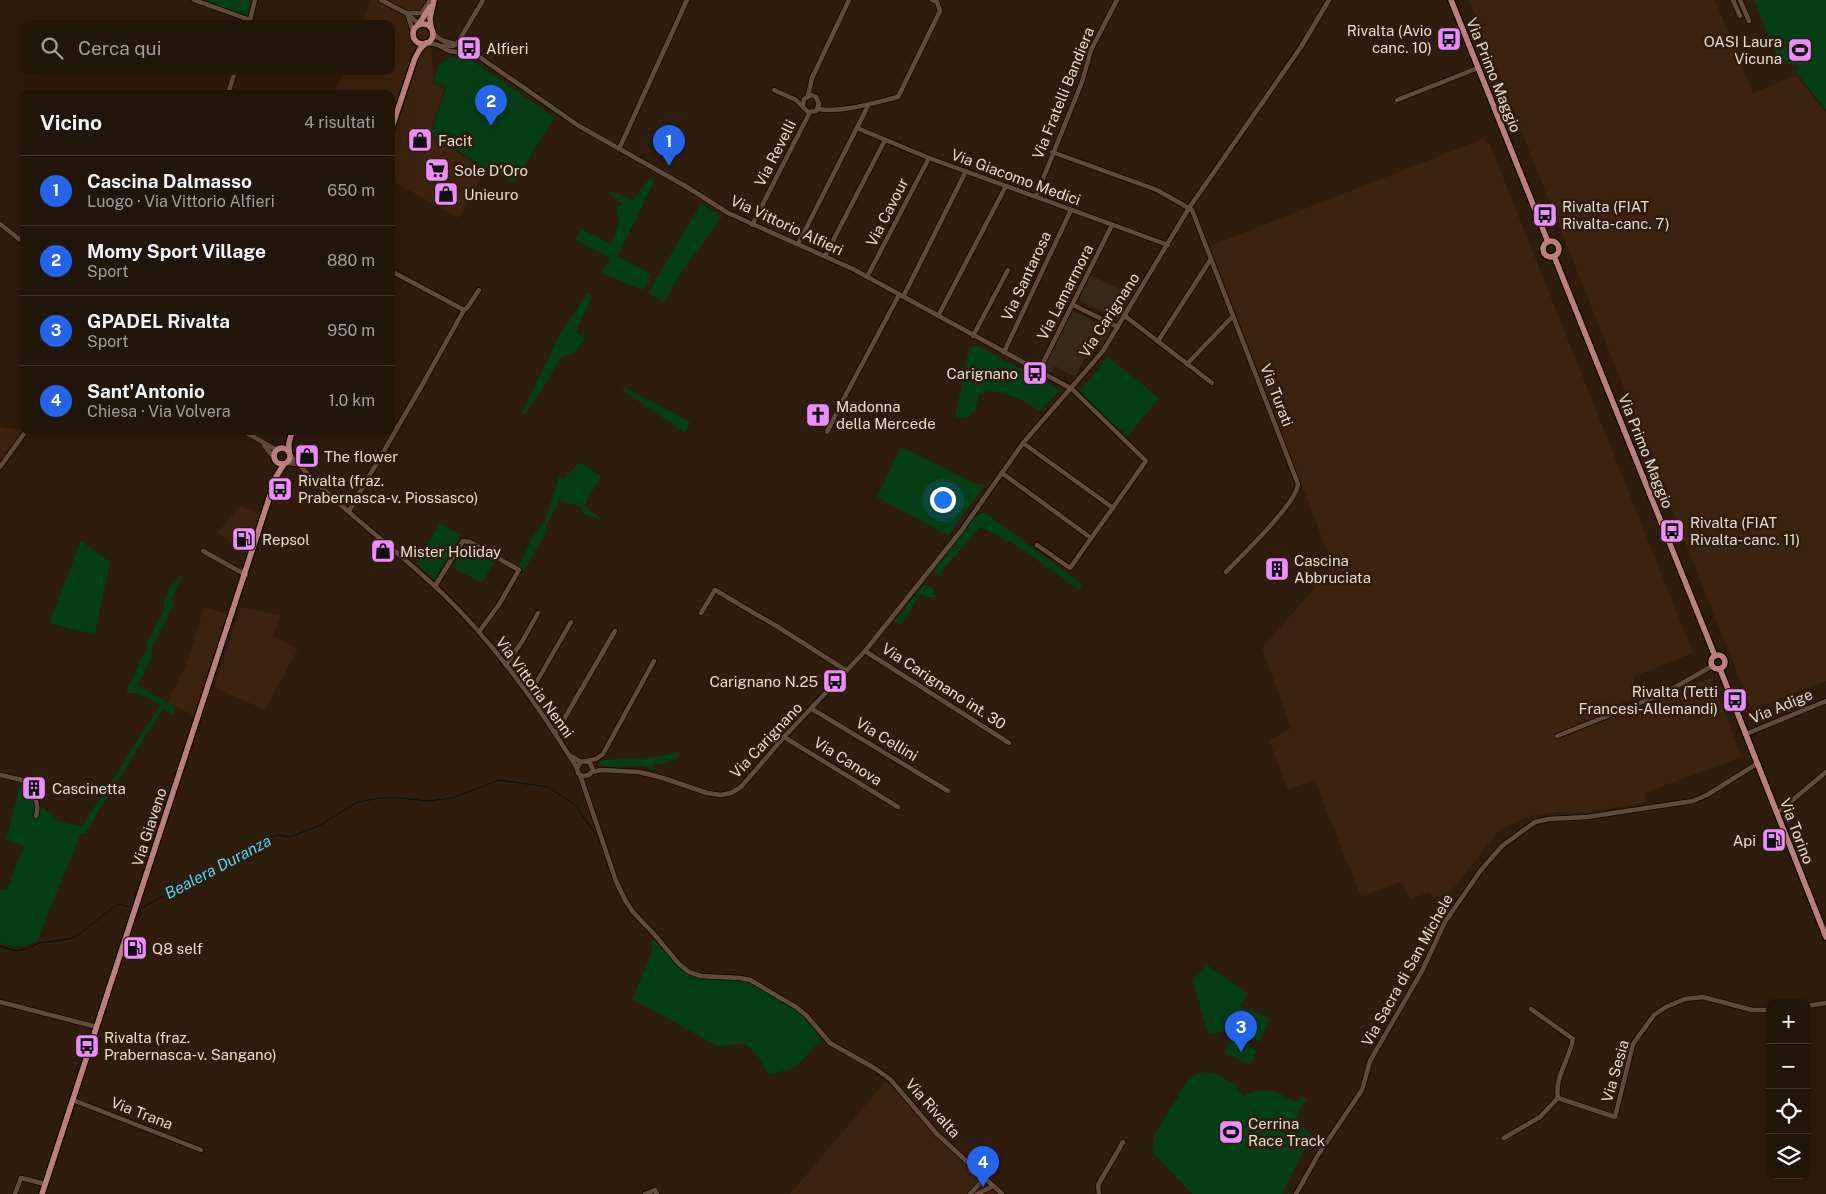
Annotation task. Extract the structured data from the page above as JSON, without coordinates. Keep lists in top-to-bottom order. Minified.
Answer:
{"streets":{"main road":["Via Primo Maggio","Via Giaveno","Via Torino"],"street":["Via Fratelli Bandiera","Via Revelli","Via Giacomo Medici","Via Cavour","Via Vittorio Alfieri","Via Santarosa","Via Lamarmora","Via Carignano","Via Turati","Via Carignano int. 30","Via Vittoria Nenni","Via Adige","Via Cellini","Via Canova","Via Sacra di San Michele","Via Sesia","Via Rivalta","Via Trana"]},"crossings":[["Via Fratelli Bandiera","Via Giacomo Medici"],["Via Revelli","Via Vittorio Alfieri"],["Via Giacomo Medici","Via Cavour"],["Via Giacomo Medici","Via Santarosa"],["Via Giacomo Medici","Via Lamarmora"],["Via Giacomo Medici","Via Carignano"],["Via Cavour","Via Vittorio Alfieri"],["Via Vittorio Alfieri","Via Santarosa"],["Via Vittorio Alfieri","Via Lamarmora"],["Via Vittorio Alfieri","Via Carignano"],["Via Carignano","Via Turati"],["Via Carignano","Via Carignano int. 30"],["Via Carignano","Via Vittoria Nenni"],["Via Carignano","Via Cellini"],["Via Carignano","Via Canova"],["Via Vittoria Nenni","Via Giaveno"],["Via Vittoria Nenni","Via Rivalta"],["Via Adige","Via Torino"],["Via Giaveno","Via Trana"],["Via Torino","Via Sacra di San Michele"]],"water":["Bealera Duranza"],"places":{"bus stop":["Rivalta (Avio canc. 10)","Alfieri","Rivalta (FIAT Rivalta-canc. 7)","Carignano","Rivalta (fraz. Prabernasca-v. Piossasco)","Rivalta (FIAT Rivalta-canc. 11)","Carignano N.25","Rivalta (Tetti Francesi-Allemandi)","Rivalta (fraz. Prabernasca-v. Sangano)"],"sports":["OASI Laura Vicuna","Cerrina Race Track"],"shop":["Facit","Unieuro","The flower","Mister Holiday"],"supermarket":["Sole D'Oro"],"church":["Madonna della Mercede"],"fuel station":["Repsol","Api","Q8 self"],"building":["Cascina Abbruciata","Cascinetta"]},"page":{"search":"Cerca qui","pins":["2","1","3","4"],"heading":["Vicino","4 risultati"],"list":[{"mark":"1","name":"Cascina Dalmasso","note":"Luogo · Via Vittorio Alfieri","value":"650 m"},{"mark":"2","name":"Momy Sport Village","note":"Sport","value":"880 m"},{"mark":"3","name":"GPADEL Rivalta","note":"Sport","value":"950 m"},{"mark":"4","name":"Sant'Antonio","note":"Chiesa · Via Volvera","value":"1.0 km"}],"map_buttons":["+","−"]}}
